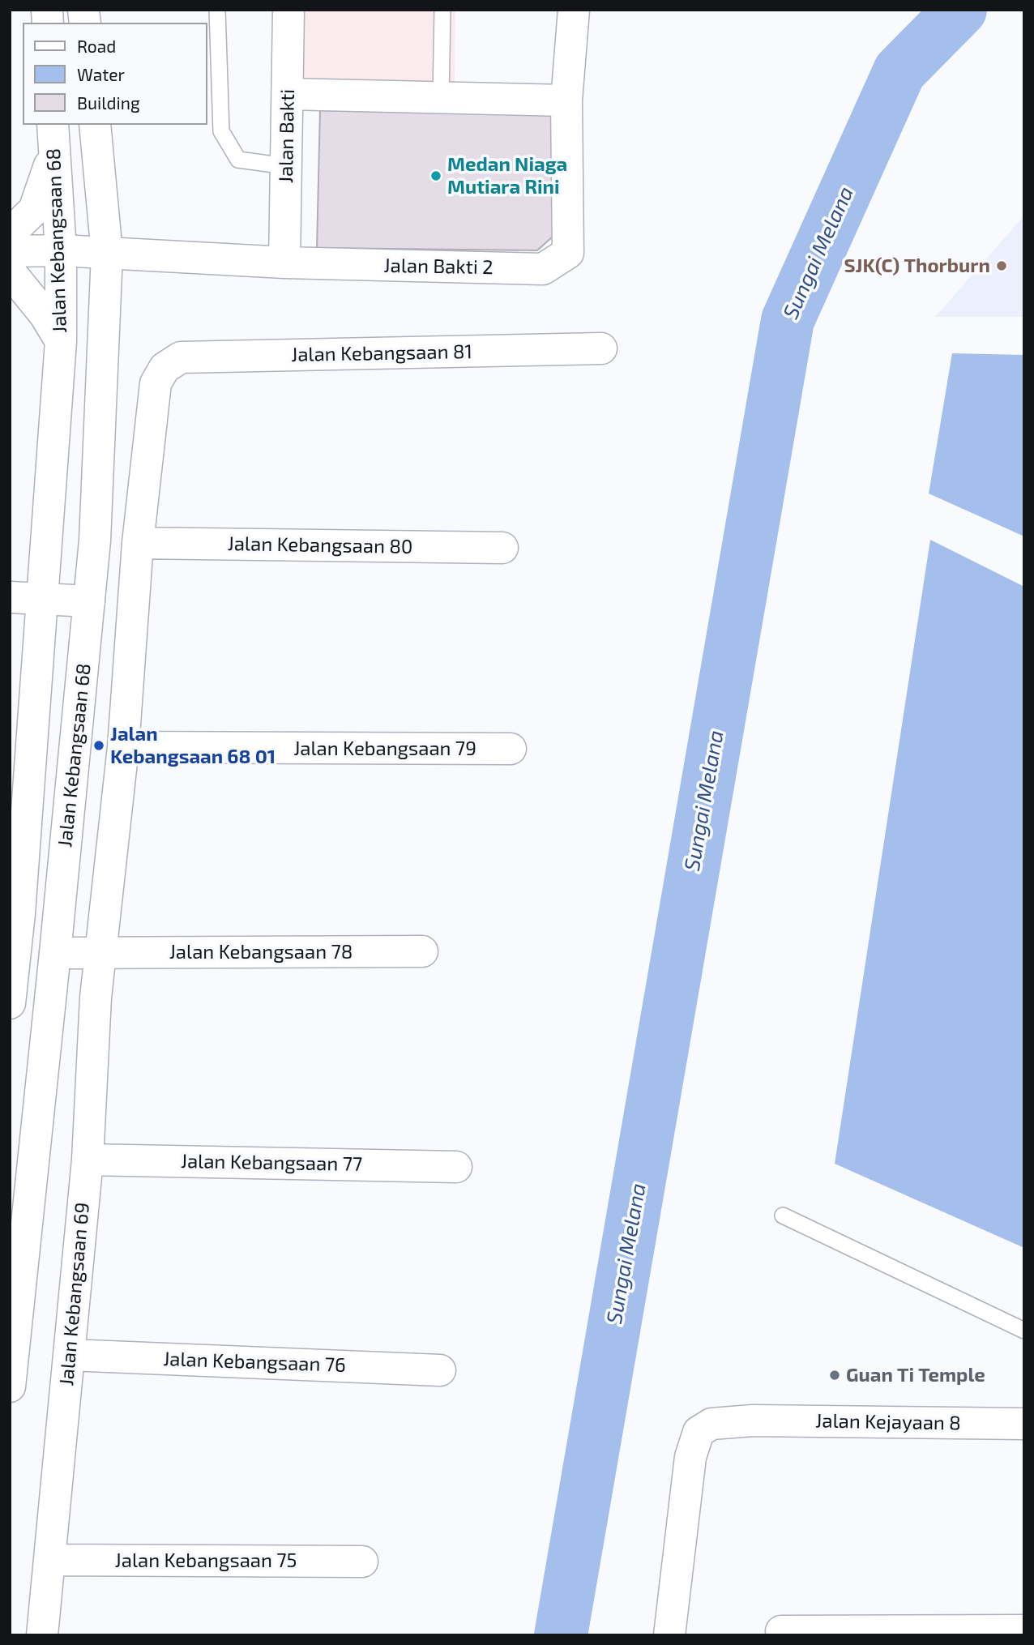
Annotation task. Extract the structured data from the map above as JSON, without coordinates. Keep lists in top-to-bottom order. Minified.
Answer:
{"streets":{"street":["Jalan Bakti","Jalan Kebangsaan 68","Jalan Bakti 2","Jalan Kebangsaan 81","Jalan Kebangsaan 80","Jalan Kebangsaan 79","Jalan Kebangsaan 78","Jalan Kebangsaan 77","Jalan Kebangsaan 69","Jalan Kebangsaan 76","Jalan Kejayaan 8","Jalan Kebangsaan 75"]},"crossings":[["Jalan Bakti","Jalan Bakti 2"],["Jalan Kebangsaan 68","Jalan Bakti 2"],["Jalan Kebangsaan 68","Jalan Kebangsaan 78"],["Jalan Kebangsaan 81","Jalan Kebangsaan 69"],["Jalan Kebangsaan 80","Jalan Kebangsaan 69"],["Jalan Kebangsaan 79","Jalan Kebangsaan 69"],["Jalan Kebangsaan 78","Jalan Kebangsaan 69"],["Jalan Kebangsaan 77","Jalan Kebangsaan 69"],["Jalan Kebangsaan 69","Jalan Kebangsaan 76"],["Jalan Kebangsaan 69","Jalan Kebangsaan 75"]],"water":["Sungai Melana"],"places":["Medan Niaga Mutiara Rini","SJK(C) Thorburn","Jalan Kebangsaan 68 01","Guan Ti Temple"],"legend":["Road","Water","Building"]}
